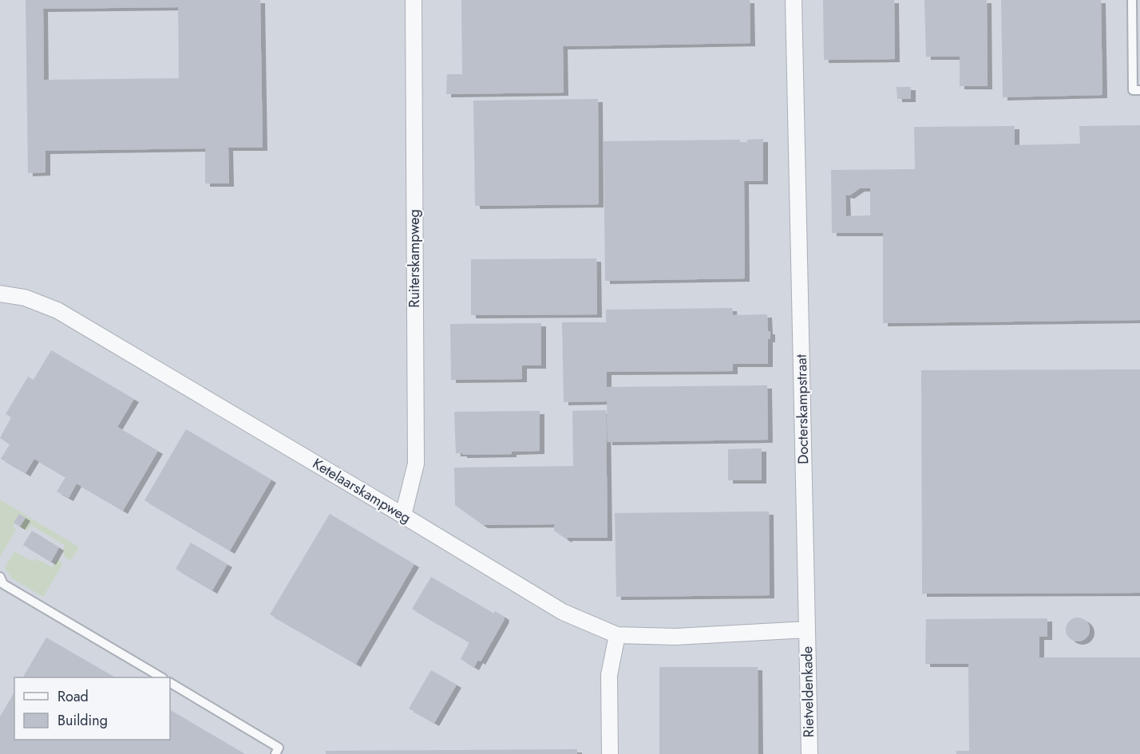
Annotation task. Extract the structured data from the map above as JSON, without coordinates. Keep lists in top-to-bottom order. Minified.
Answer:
{"streets":{"street":["Ruiterskampweg","Docterskampstraat","Ketelaarskampweg","Rietveldenkade"]},"crossings":[["Ruiterskampweg","Ketelaarskampweg"],["Docterskampstraat","Rietveldenkade"]],"legend":["Road","Building"]}
